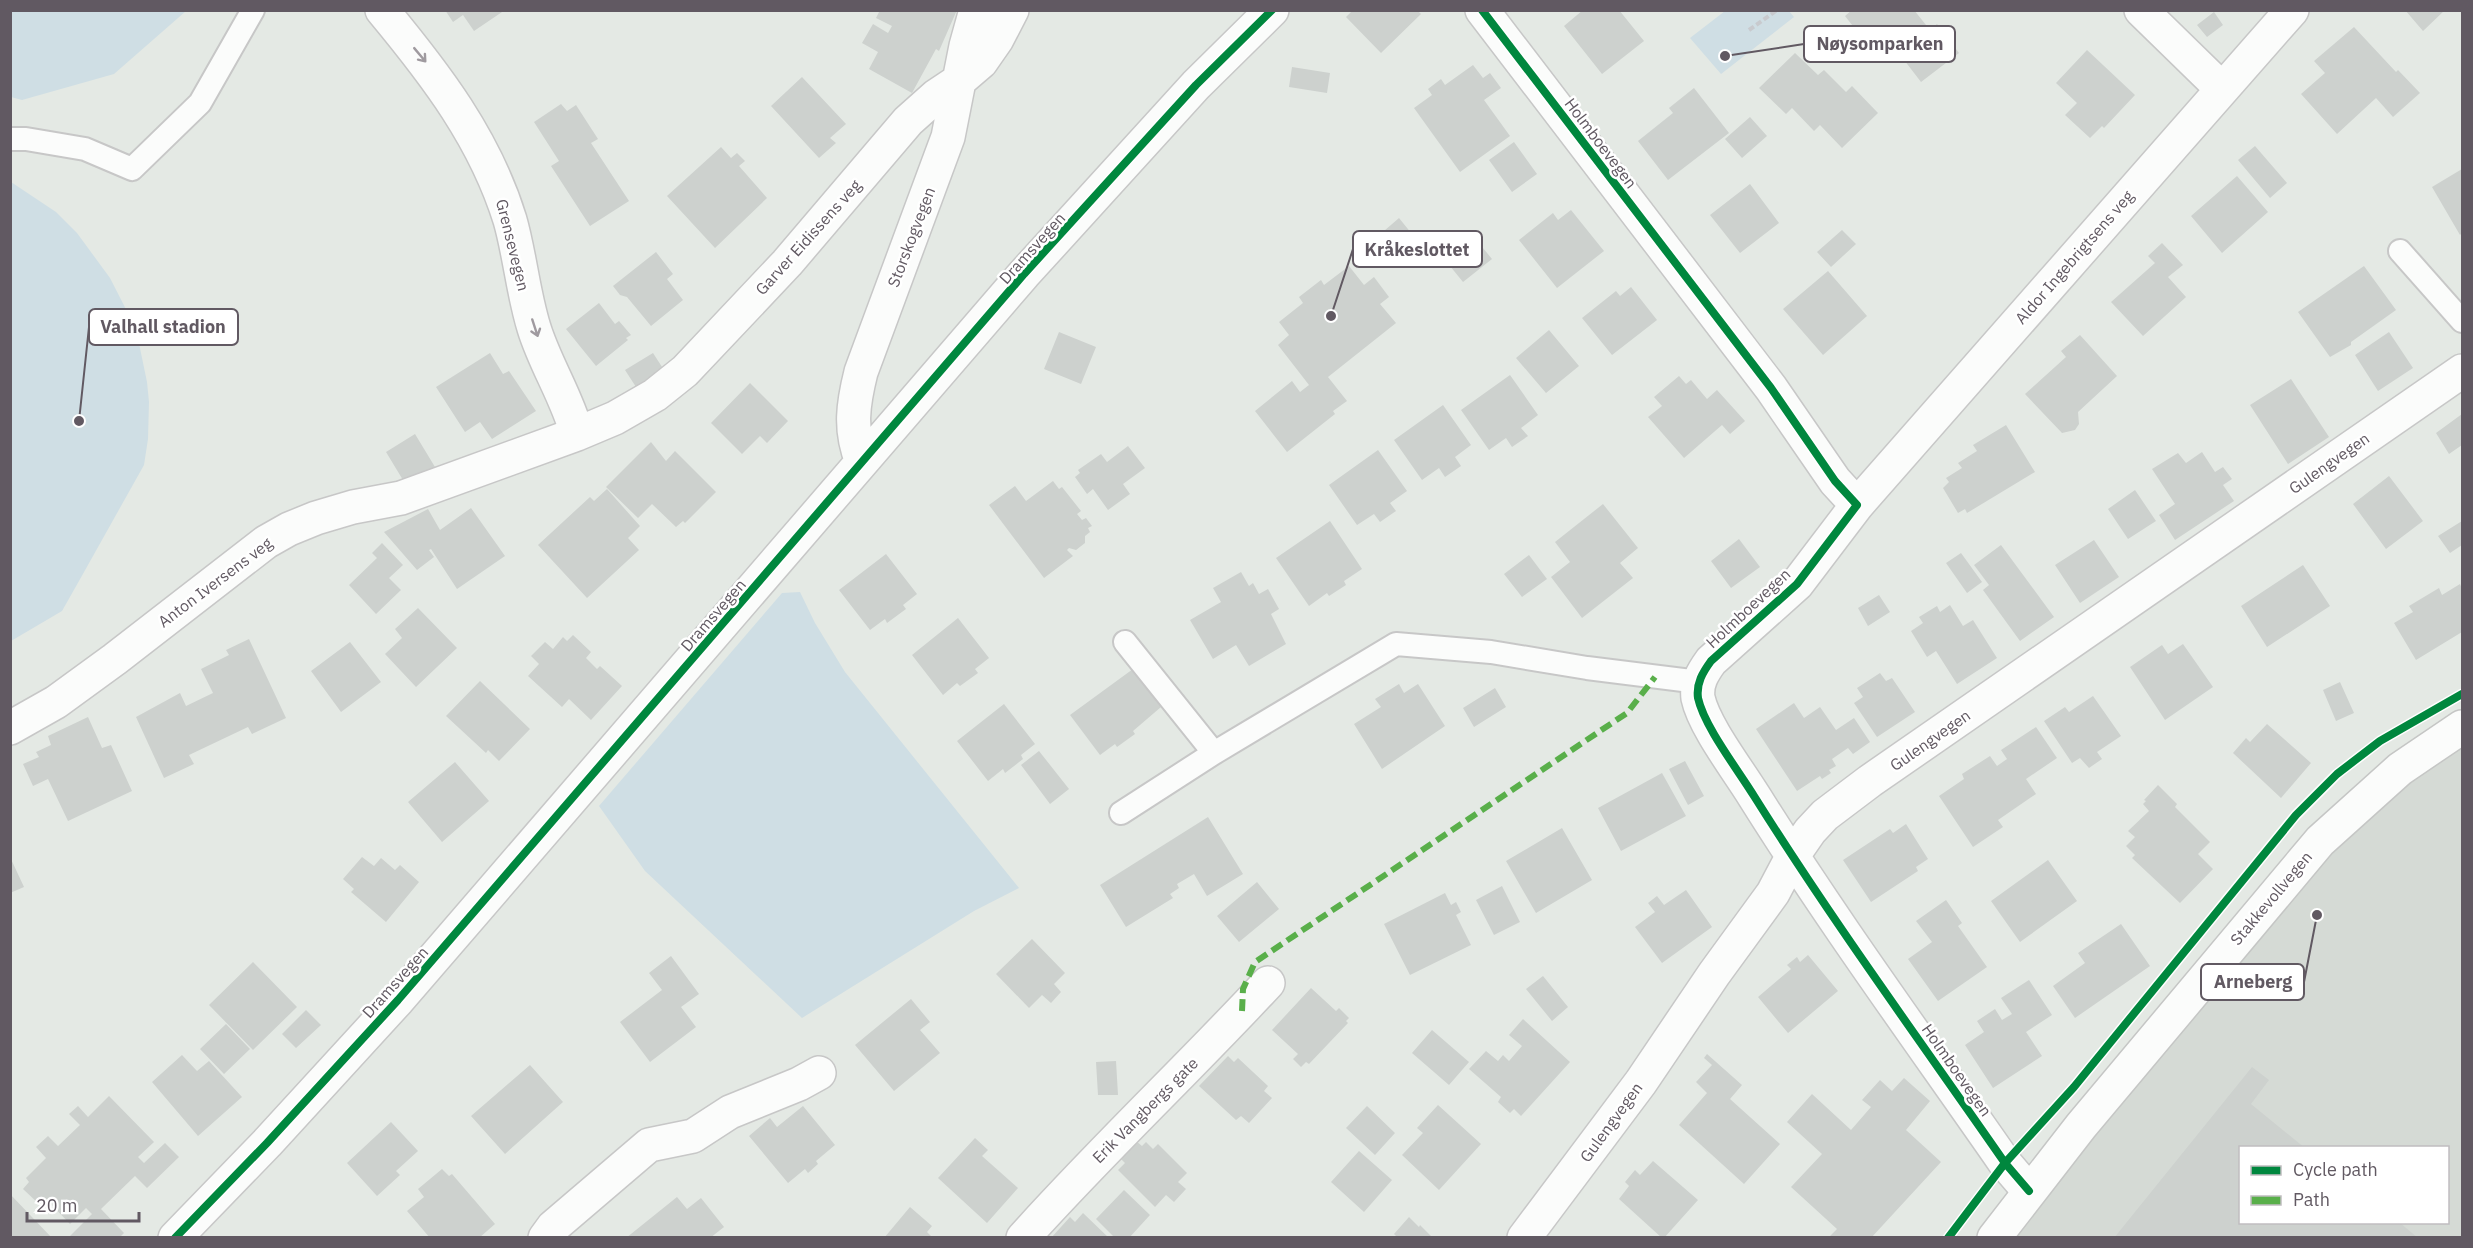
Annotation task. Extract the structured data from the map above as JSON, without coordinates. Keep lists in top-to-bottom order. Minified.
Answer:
{"streets":{"street":["Holmboevegen","Garver Eidissens veg","Storskogvegen","Grensevegen","Dramsvegen","Aldor Ingebrigtsens veg","Gulengvegen","Anton Iversens veg","Stakkevollvegen","Erik Vangbergs gate"]},"crossings":[["Holmboevegen","Aldor Ingebrigtsens veg"],["Holmboevegen","Gulengvegen"],["Holmboevegen","Stakkevollvegen"],["Garver Eidissens veg","Storskogvegen"],["Garver Eidissens veg","Grensevegen"],["Garver Eidissens veg","Anton Iversens veg"],["Storskogvegen","Dramsvegen"],["Grensevegen","Anton Iversens veg"]],"one_way":["Grensevegen"],"places":["Nøysomparken","Kråkeslottet","Valhall stadion","Arneberg"],"legend":["Cycle path","Path"],"scale_bar":"20 m"}
